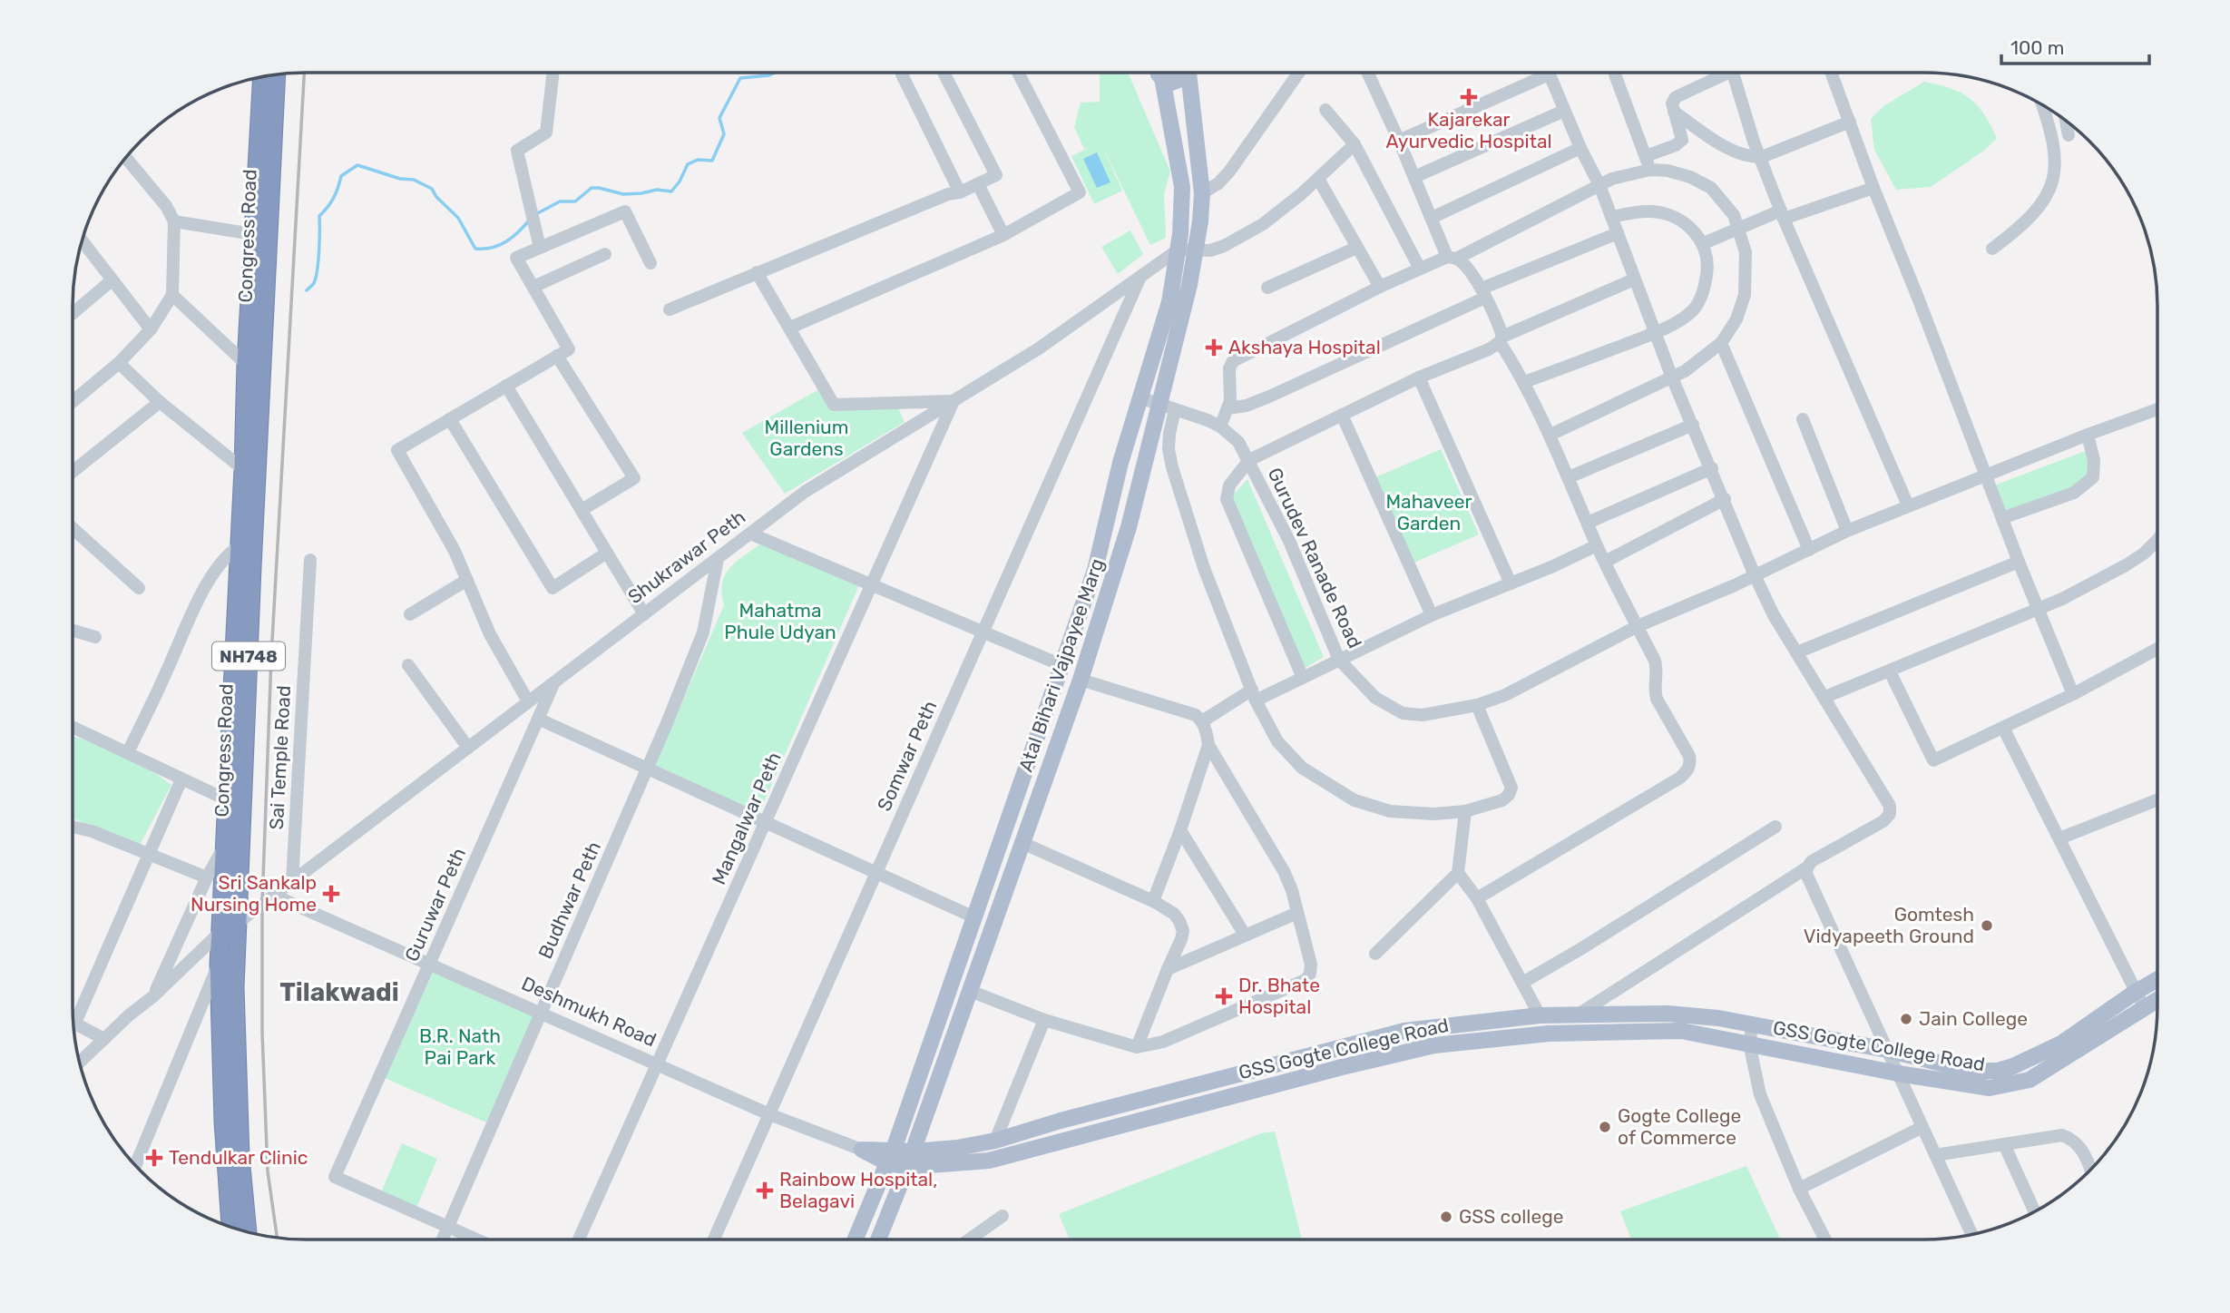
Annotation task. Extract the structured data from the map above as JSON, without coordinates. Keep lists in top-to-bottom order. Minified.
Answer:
{"streets":{"highway":["Congress Road","NH748"],"main road":["Atal Bihari Vajpayee Marg","Deshmukh Road","GSS Gogte College Road"],"street":["Shukrawar Peth","Gurudev Ranade Road","Somwar Peth","Sai Temple Road","Mangalwar Peth","Budhwar Peth","Guruwar Peth"]},"crossings":[["Congress Road","Shukrawar Peth"],["Shukrawar Peth","Atal Bihari Vajpayee Marg"],["Shukrawar Peth","Somwar Peth"],["Shukrawar Peth","Sai Temple Road"],["Shukrawar Peth","Mangalwar Peth"],["Shukrawar Peth","Budhwar Peth"],["Shukrawar Peth","Guruwar Peth"],["Shukrawar Peth","Deshmukh Road"],["Gurudev Ranade Road","Atal Bihari Vajpayee Marg"],["Atal Bihari Vajpayee Marg","Deshmukh Road"],["Atal Bihari Vajpayee Marg","GSS Gogte College Road"],["Somwar Peth","Deshmukh Road"],["Mangalwar Peth","Deshmukh Road"],["Budhwar Peth","Guruwar Peth"],["Budhwar Peth","Deshmukh Road"],["Guruwar Peth","Deshmukh Road"]],"districts":["Tilakwadi"],"parks":["Millenium Gardens","Mahaveer Garden","Mahatma Phule Udyan","B.R. Nath Pai Park"],"places":{"health":["Kajarekar Ayurvedic Hospital","Akshaya Hospital","Sri Sankalp Nursing Home","Dr. Bhate Hospital","Tendulkar Clinic","Rainbow Hospital, Belagavi"],"other":["Gomtesh Vidyapeeth Ground","Jain College","Gogte College of Commerce","GSS college"]},"scale_bar":"100 m"}
